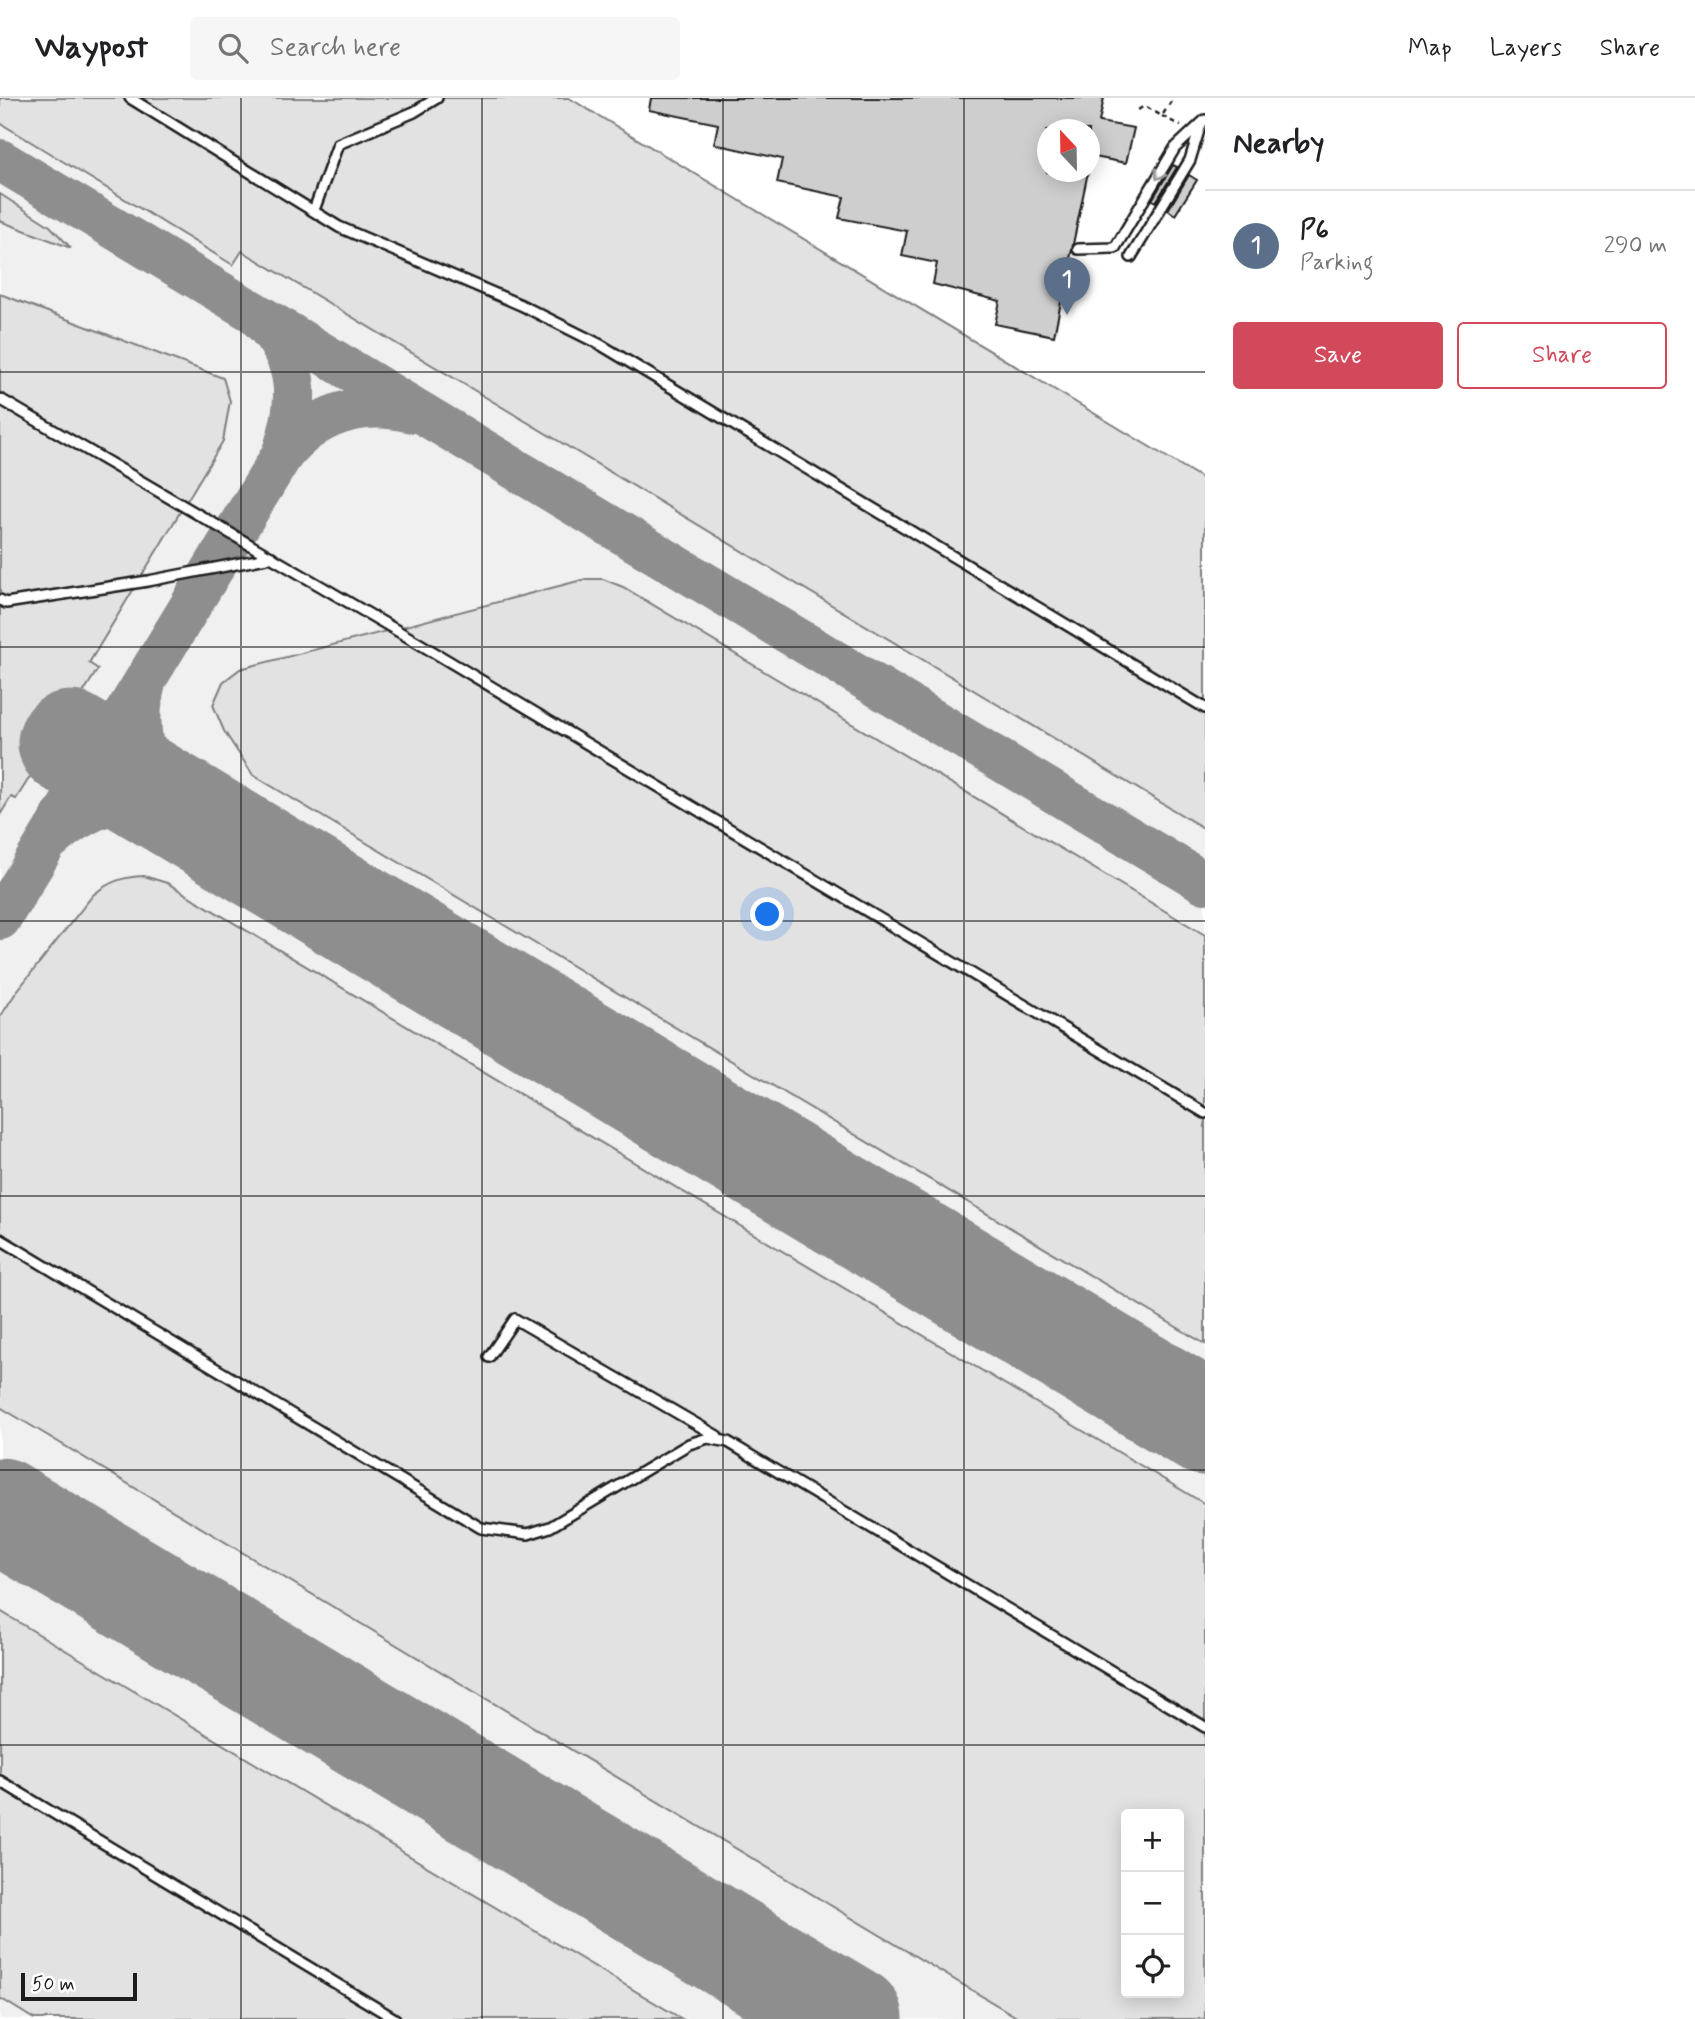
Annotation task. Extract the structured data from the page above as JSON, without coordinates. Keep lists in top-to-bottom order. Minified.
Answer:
{"scale_bar":"50 m","north":"top","page":{"header":"Waypost","search":"Search here","nav":["Map","Layers","Share"],"heading":"Nearby","list":[{"mark":"1","name":"P6","note":"Parking","value":"290 m"}],"pins":"1","buttons":["Save","Share"],"map_buttons":["+","−"],"scale":"50 m"}}
